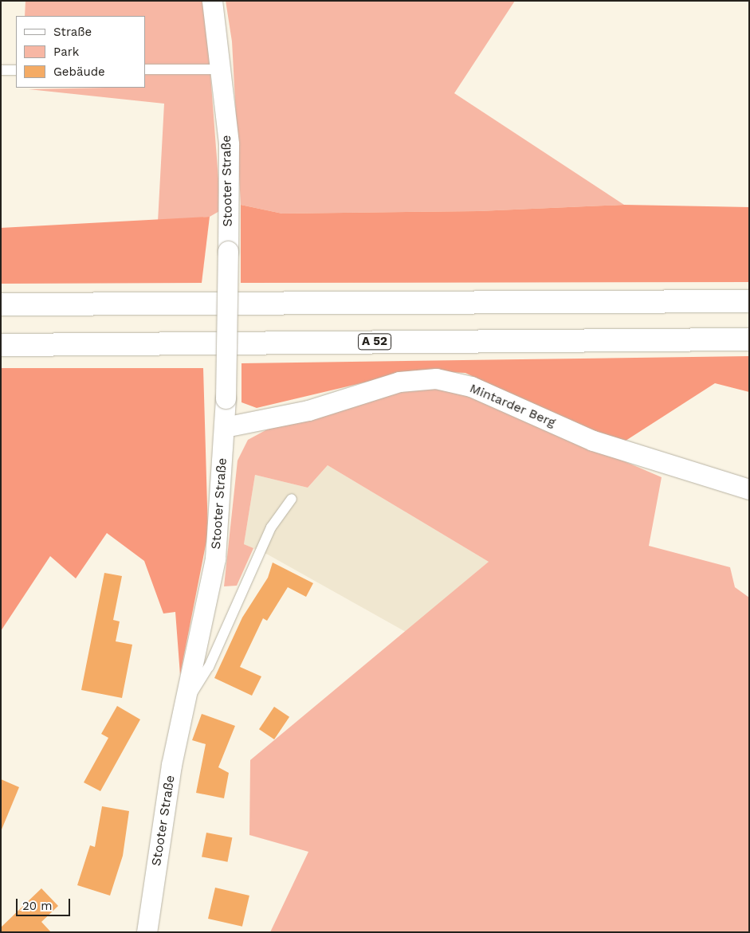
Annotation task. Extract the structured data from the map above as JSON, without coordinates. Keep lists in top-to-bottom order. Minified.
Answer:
{"streets":{"highway":["A 52"],"street":["Stooter Straße","Mintarder Berg"]},"crossings":[["Stooter Straße","Mintarder Berg"]],"legend":["Straße","Park","Gebäude"],"scale_bar":"20 m"}
